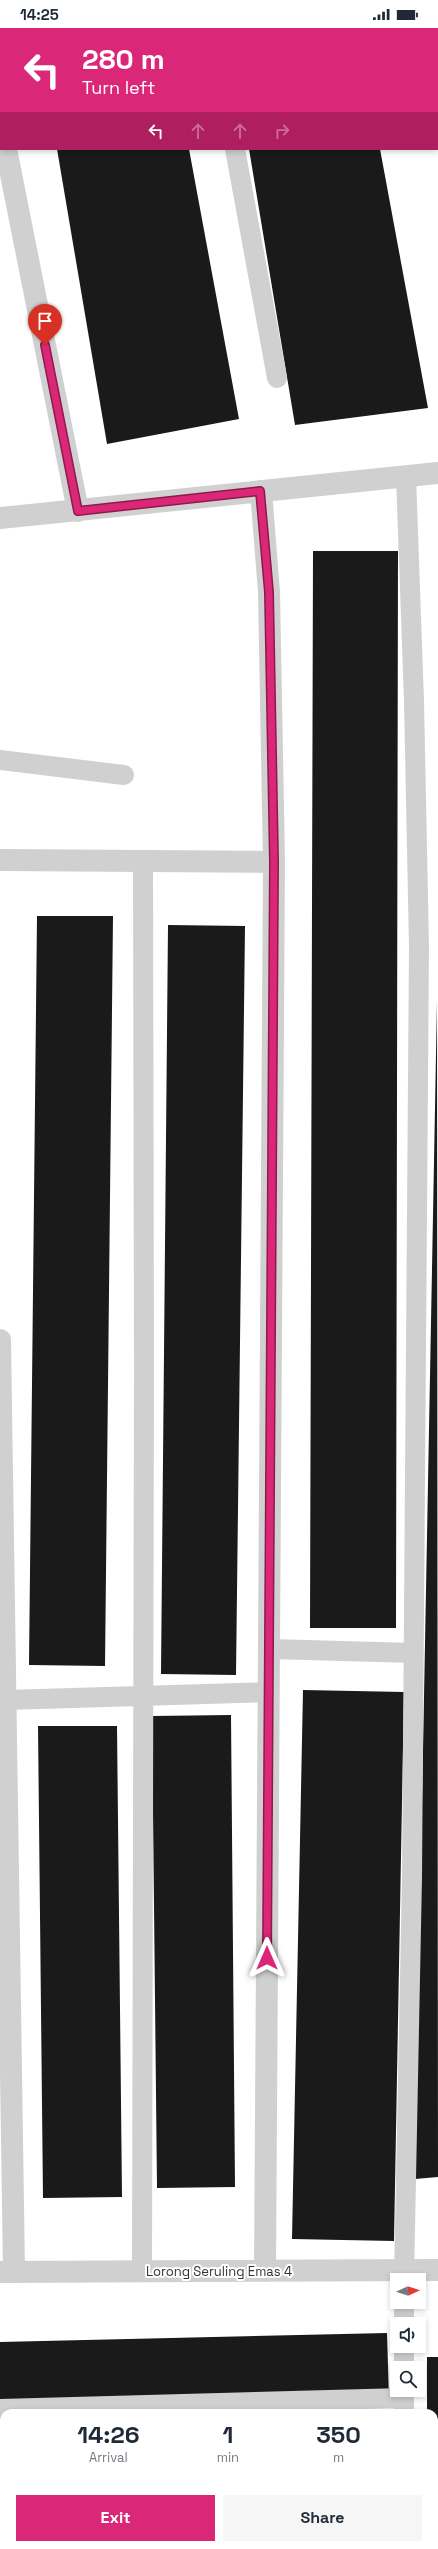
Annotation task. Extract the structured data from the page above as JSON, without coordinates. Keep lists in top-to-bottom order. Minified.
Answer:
{"streets":{"street":["Lorong Seruling Emas 4"]},"north":"right","page":{"status":"14:25","turn":["280 m","Turn left"],"eta":["14:26","Arrival","1","min","350","m"],"buttons":["Exit","Share"]}}
